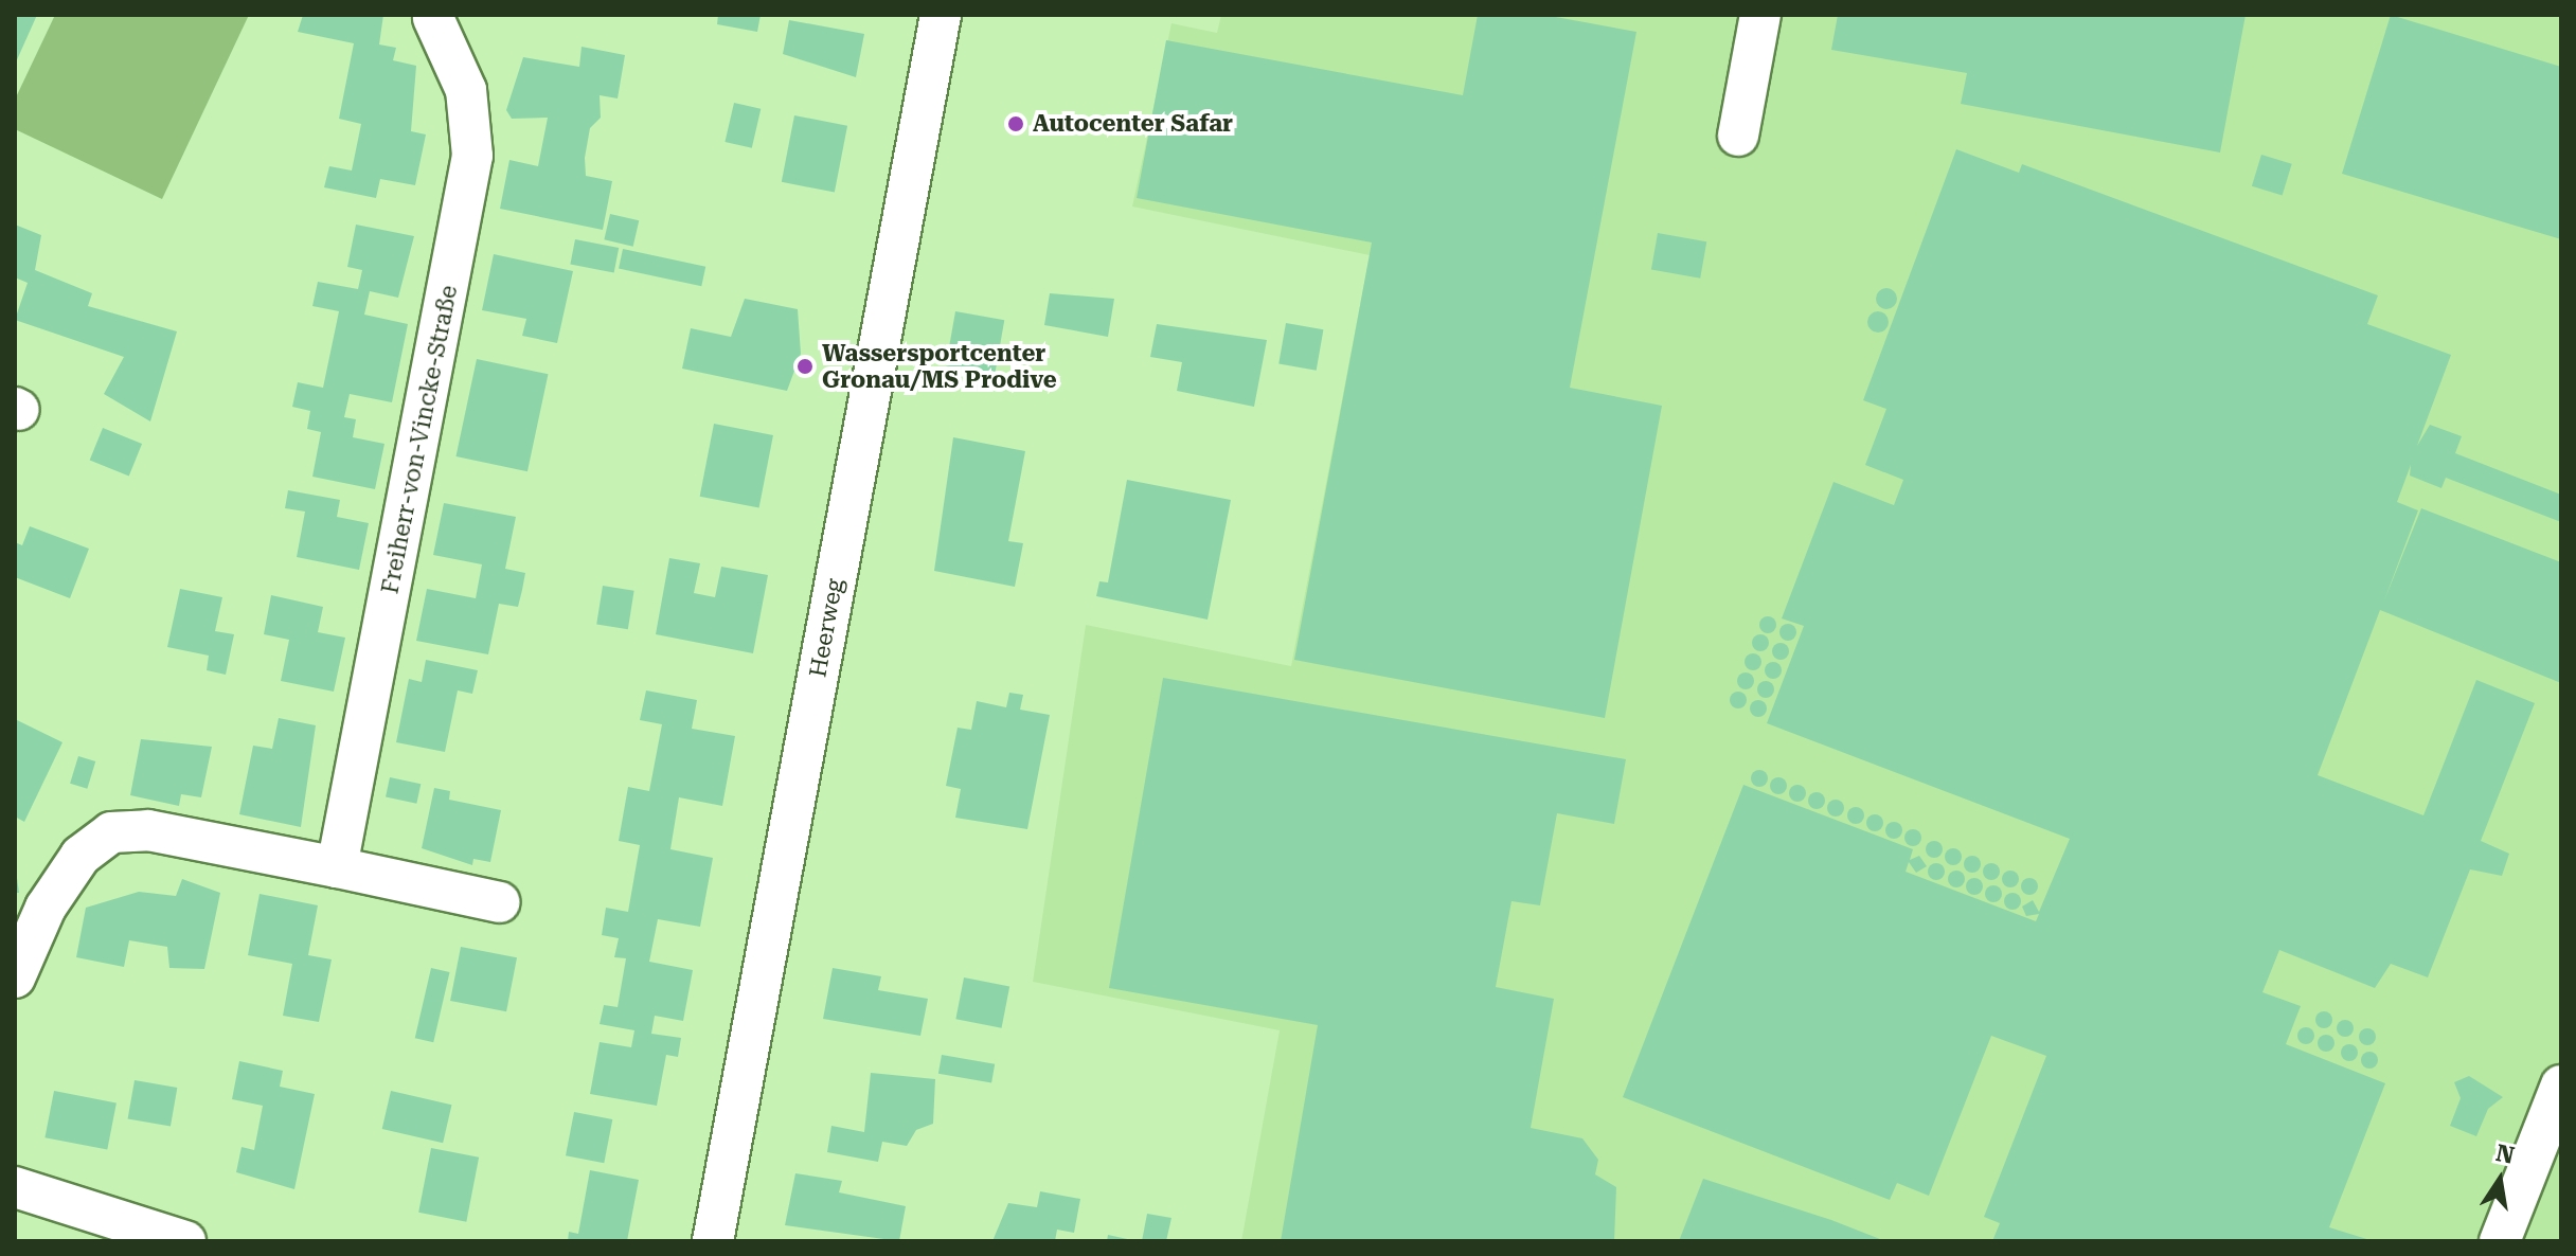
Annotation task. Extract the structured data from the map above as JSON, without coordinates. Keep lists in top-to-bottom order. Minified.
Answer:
{"streets":{"street":["Freiherr-von-Vincke-Straße","Heerweg"]},"places":["Autocenter Safar","Wassersportcenter Gronau/MS Prodive"],"north":"top"}
